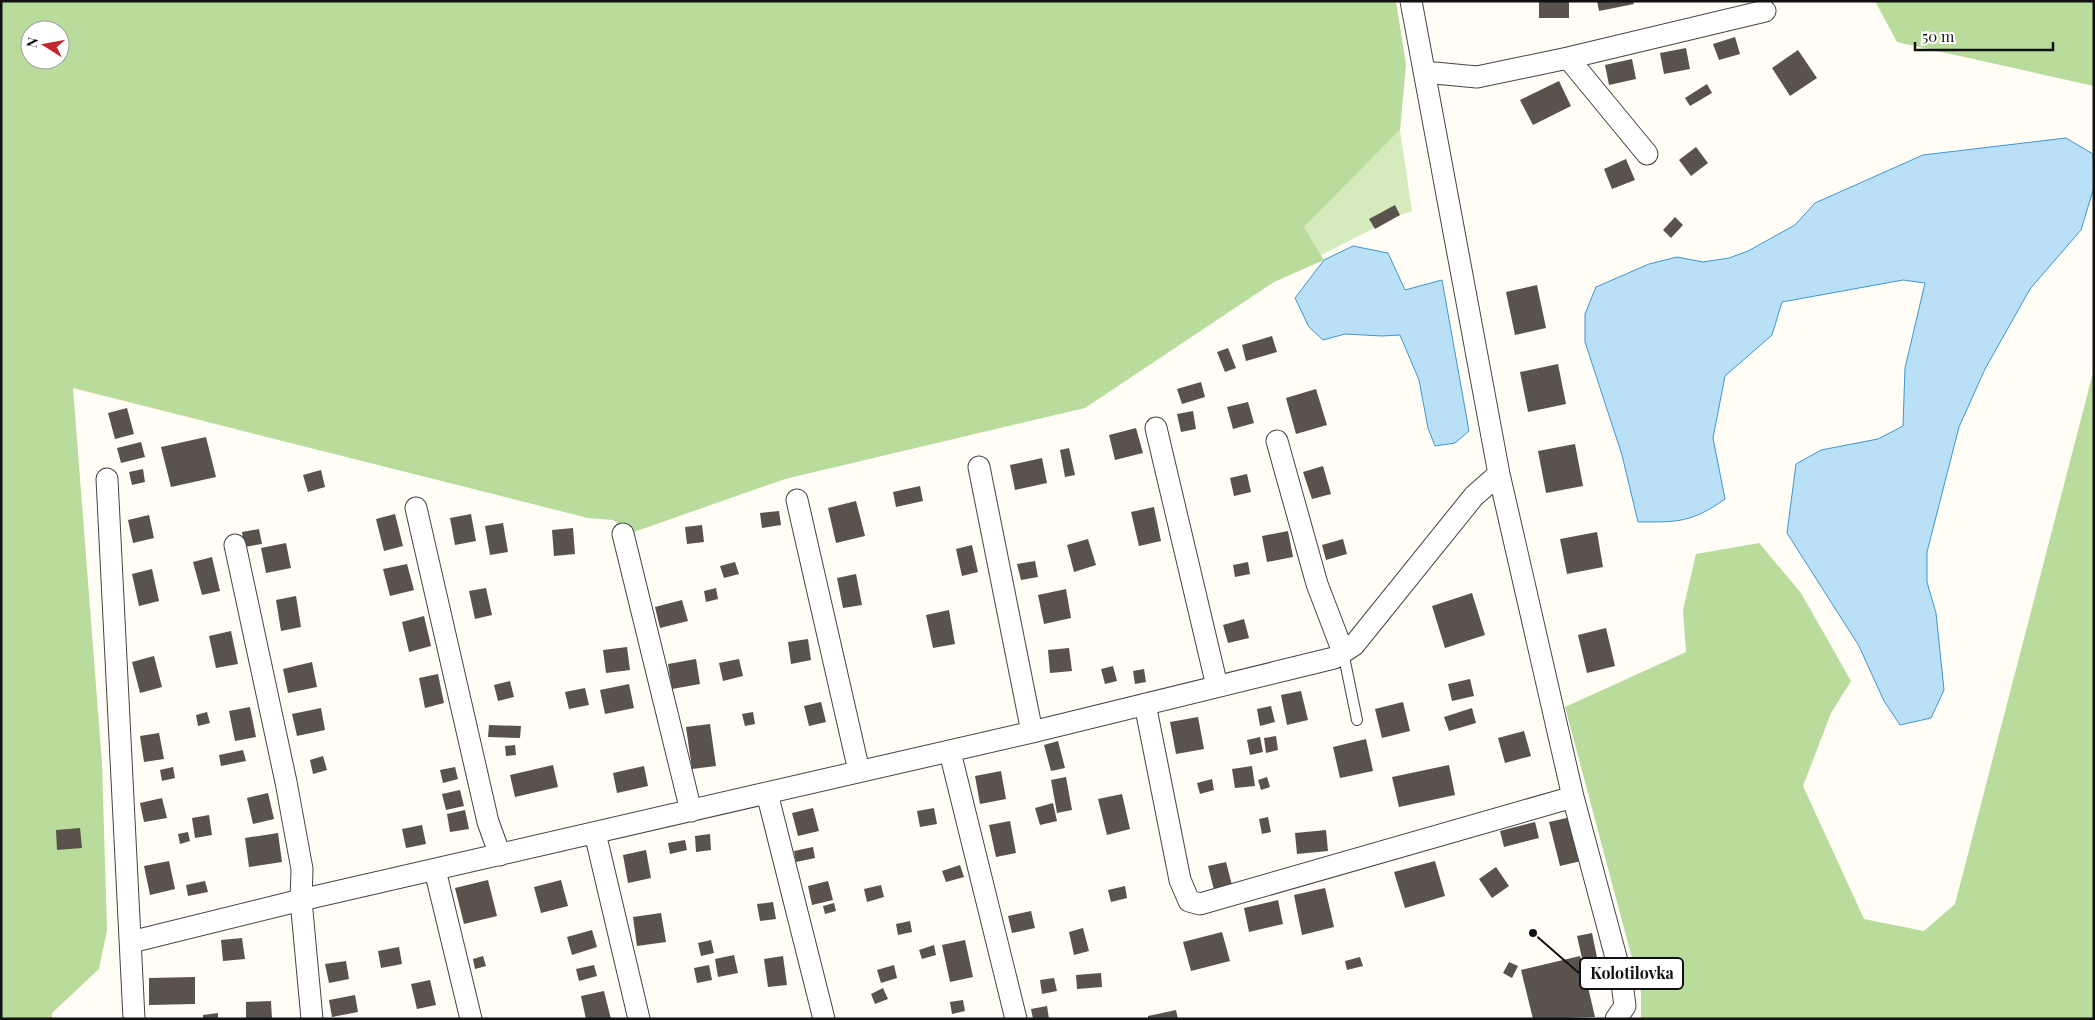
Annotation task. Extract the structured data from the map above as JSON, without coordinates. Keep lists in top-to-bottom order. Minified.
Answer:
{"places":["Kolotilovka"],"scale_bar":"50 m","north":"left"}
